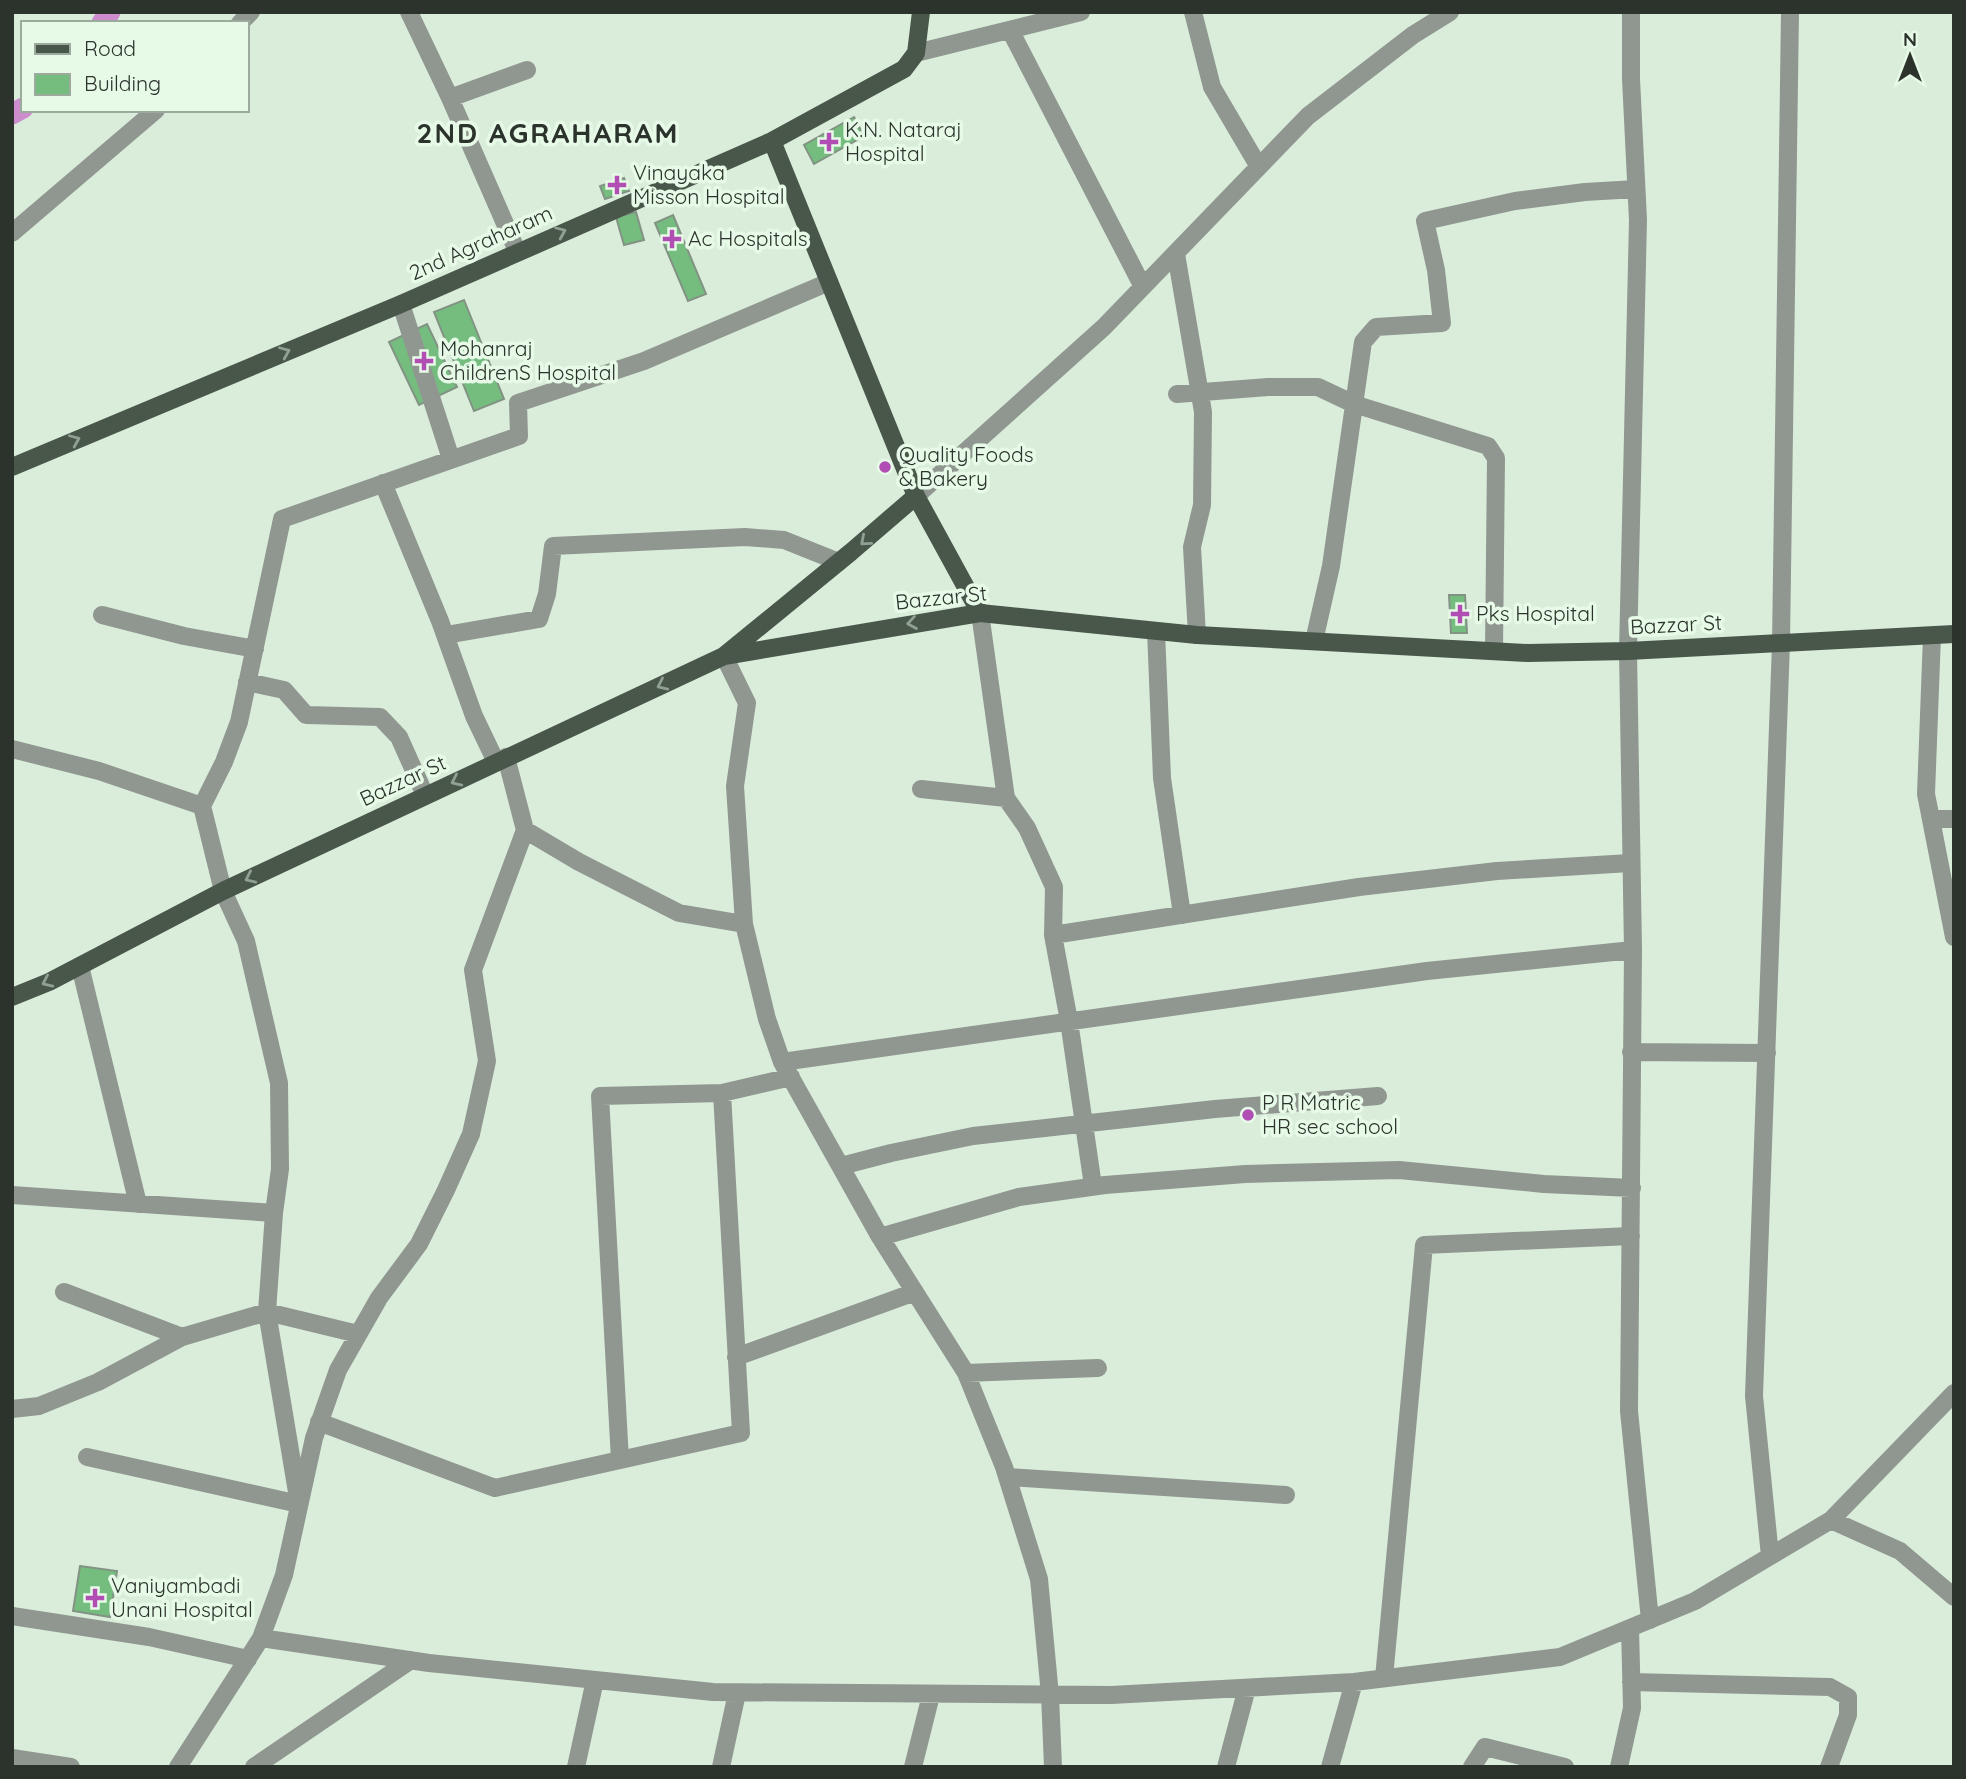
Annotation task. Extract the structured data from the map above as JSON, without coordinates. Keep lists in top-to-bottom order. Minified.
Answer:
{"streets":{"main road":["2nd Agraharam","Bazzar St"]},"one_way":["2nd Agraharam","Bazzar St"],"districts":["2ND AGRAHARAM"],"places":{"health":["K.N. Nataraj Hospital","Vinayaka Misson Hospital","Ac Hospitals","Mohanraj ChildrenS Hospital","Pks Hospital","Vaniyambadi Unani Hospital"],"other":["Quality Foods & Bakery","P R Matric HR sec school"]},"legend":["Road","Building"],"north":"top"}
